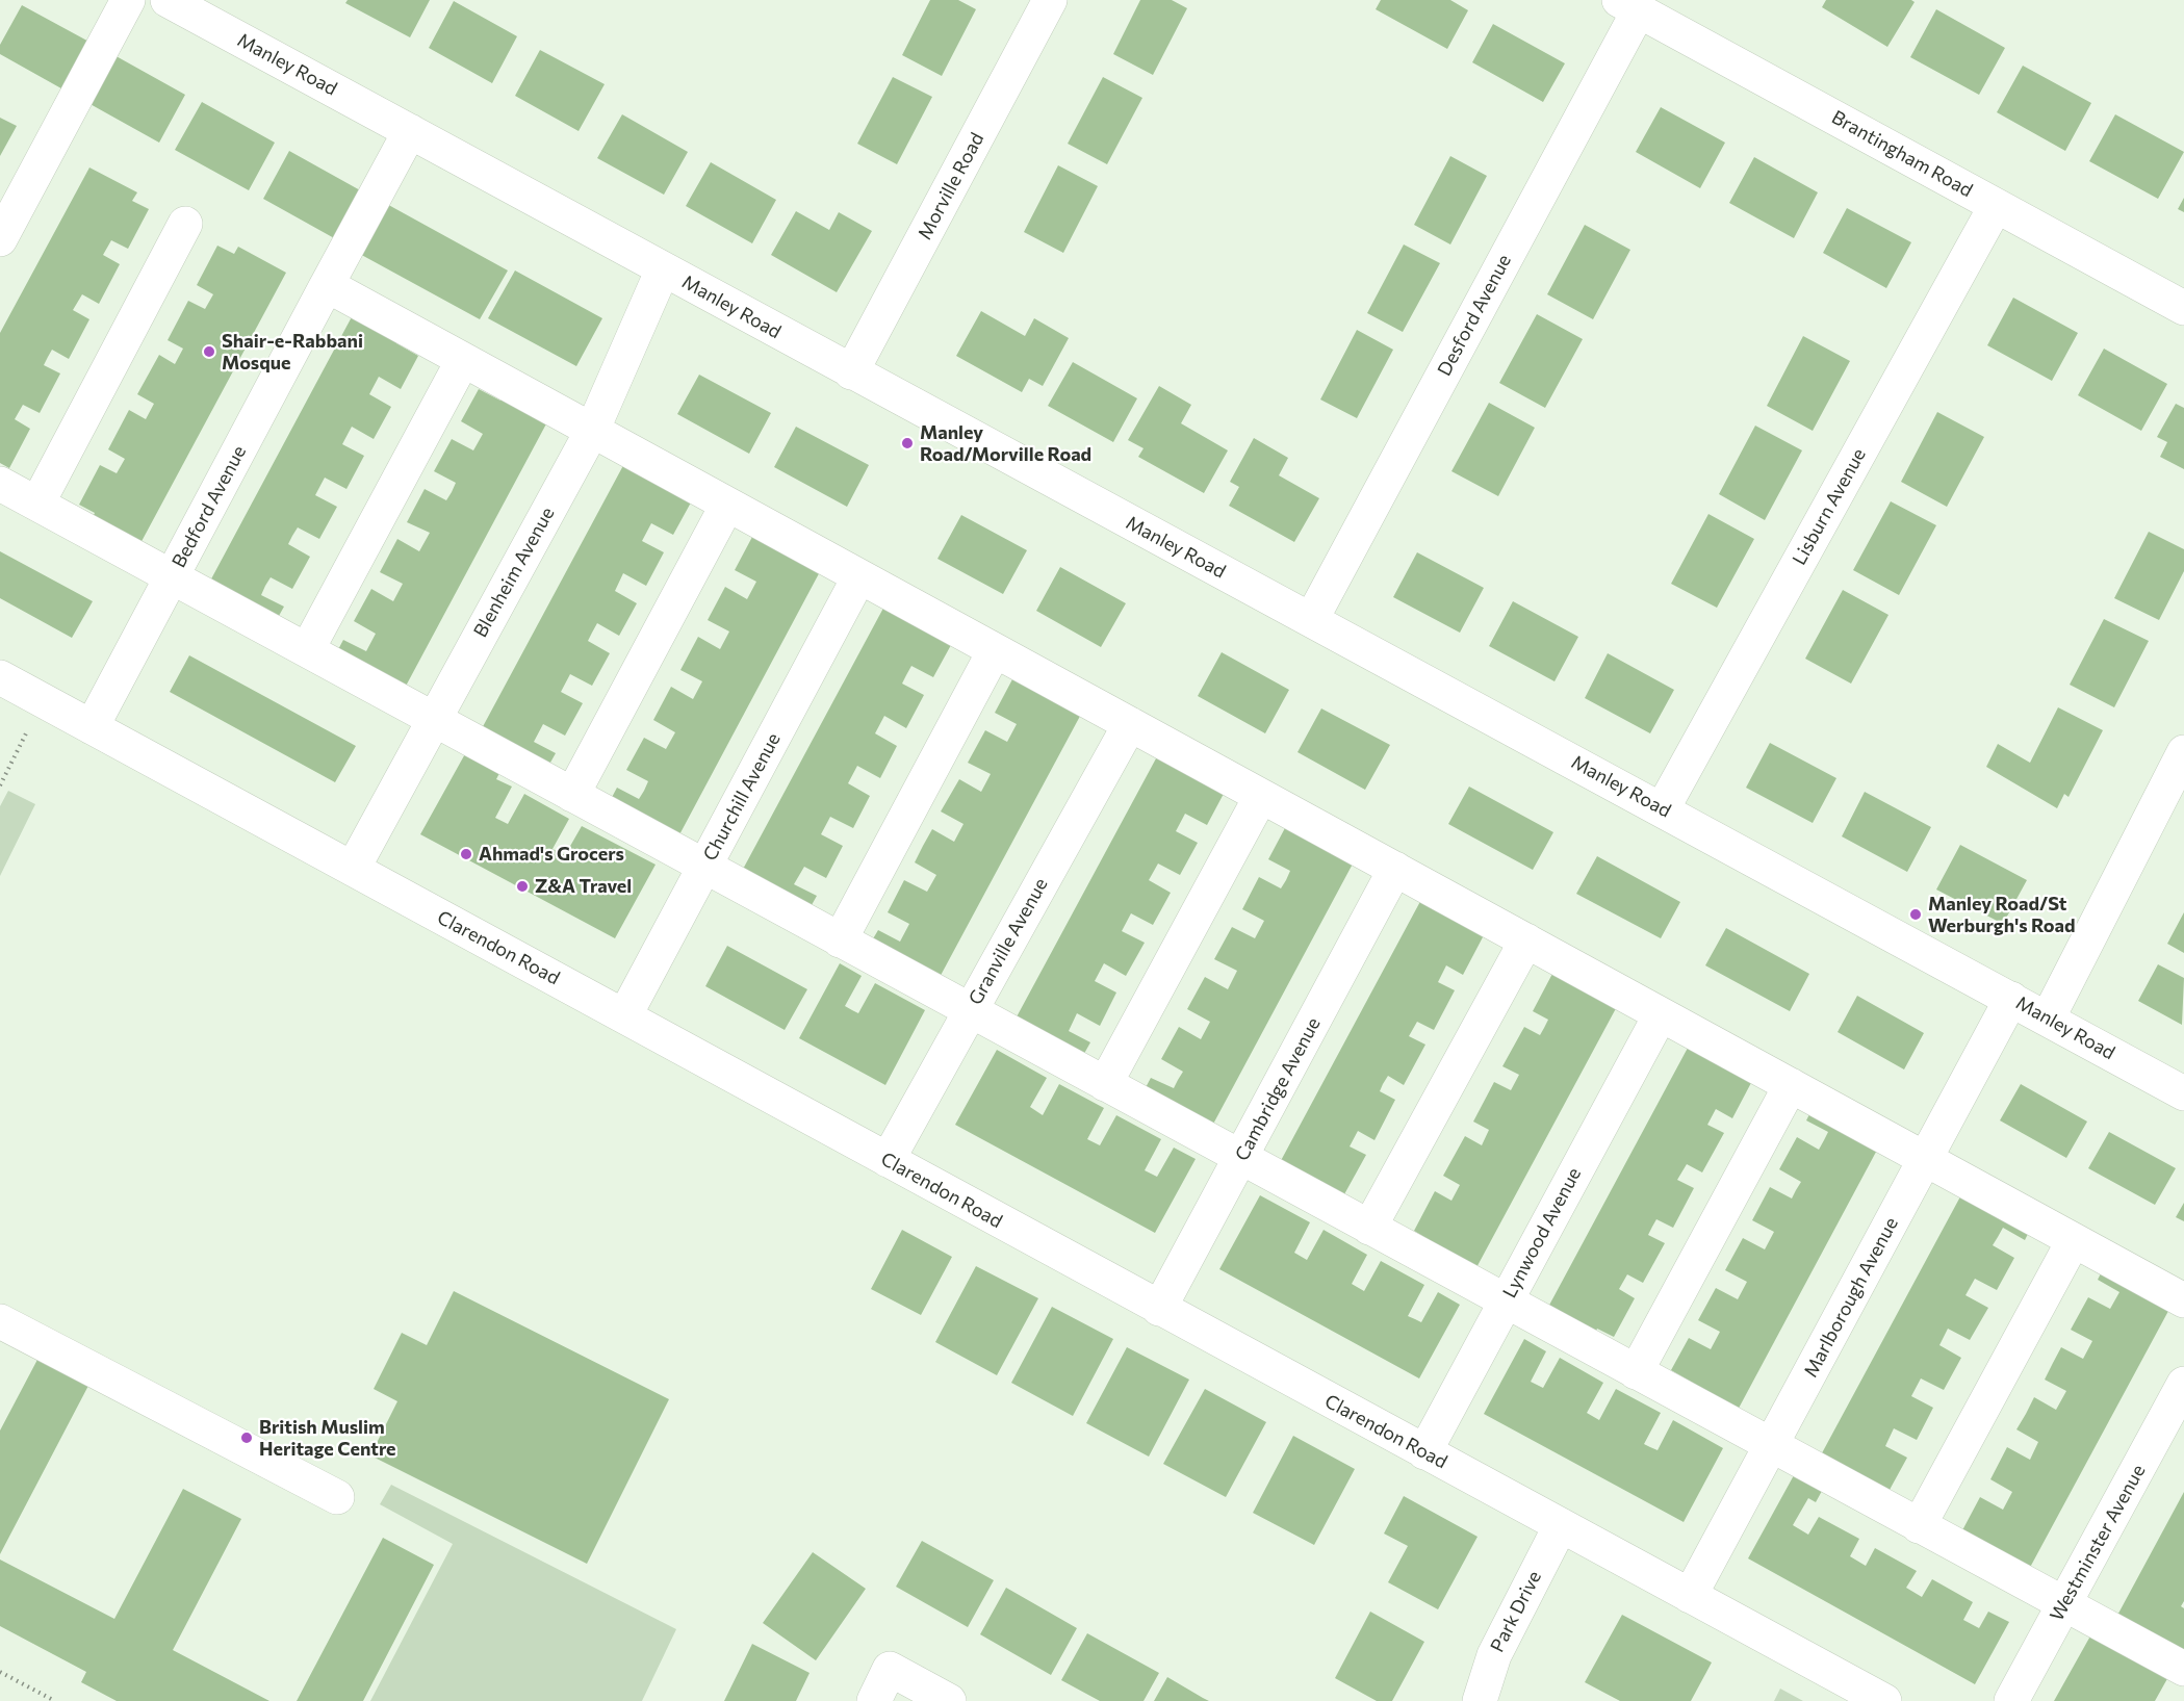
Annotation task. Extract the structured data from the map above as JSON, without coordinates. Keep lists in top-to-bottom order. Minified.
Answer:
{"streets":{"street":["Manley Road","Brantingham Road","Morville Road","Desford Avenue","Bedford Avenue","Lisburn Avenue","Blenheim Avenue","Churchill Avenue","Granville Avenue","Clarendon Road","Cambridge Avenue","Lynwood Avenue","Marlborough Avenue","Westminster Avenue","Park Drive"]},"crossings":[["Manley Road","Morville Road"],["Manley Road","Desford Avenue"],["Manley Road","Bedford Avenue"],["Manley Road","Lisburn Avenue"],["Manley Road","Blenheim Avenue"],["Manley Road","Marlborough Avenue"],["Brantingham Road","Desford Avenue"],["Brantingham Road","Lisburn Avenue"],["Bedford Avenue","Clarendon Road"],["Blenheim Avenue","Clarendon Road"],["Churchill Avenue","Clarendon Road"],["Granville Avenue","Clarendon Road"],["Clarendon Road","Cambridge Avenue"],["Clarendon Road","Lynwood Avenue"],["Clarendon Road","Marlborough Avenue"],["Clarendon Road","Park Drive"]],"places":["Shair-e-Rabbani Mosque","Manley Road/Morville Road","Ahmad's Grocers","Z&A Travel","Manley Road/St Werburgh's Road","British Muslim Heritage Centre"]}
